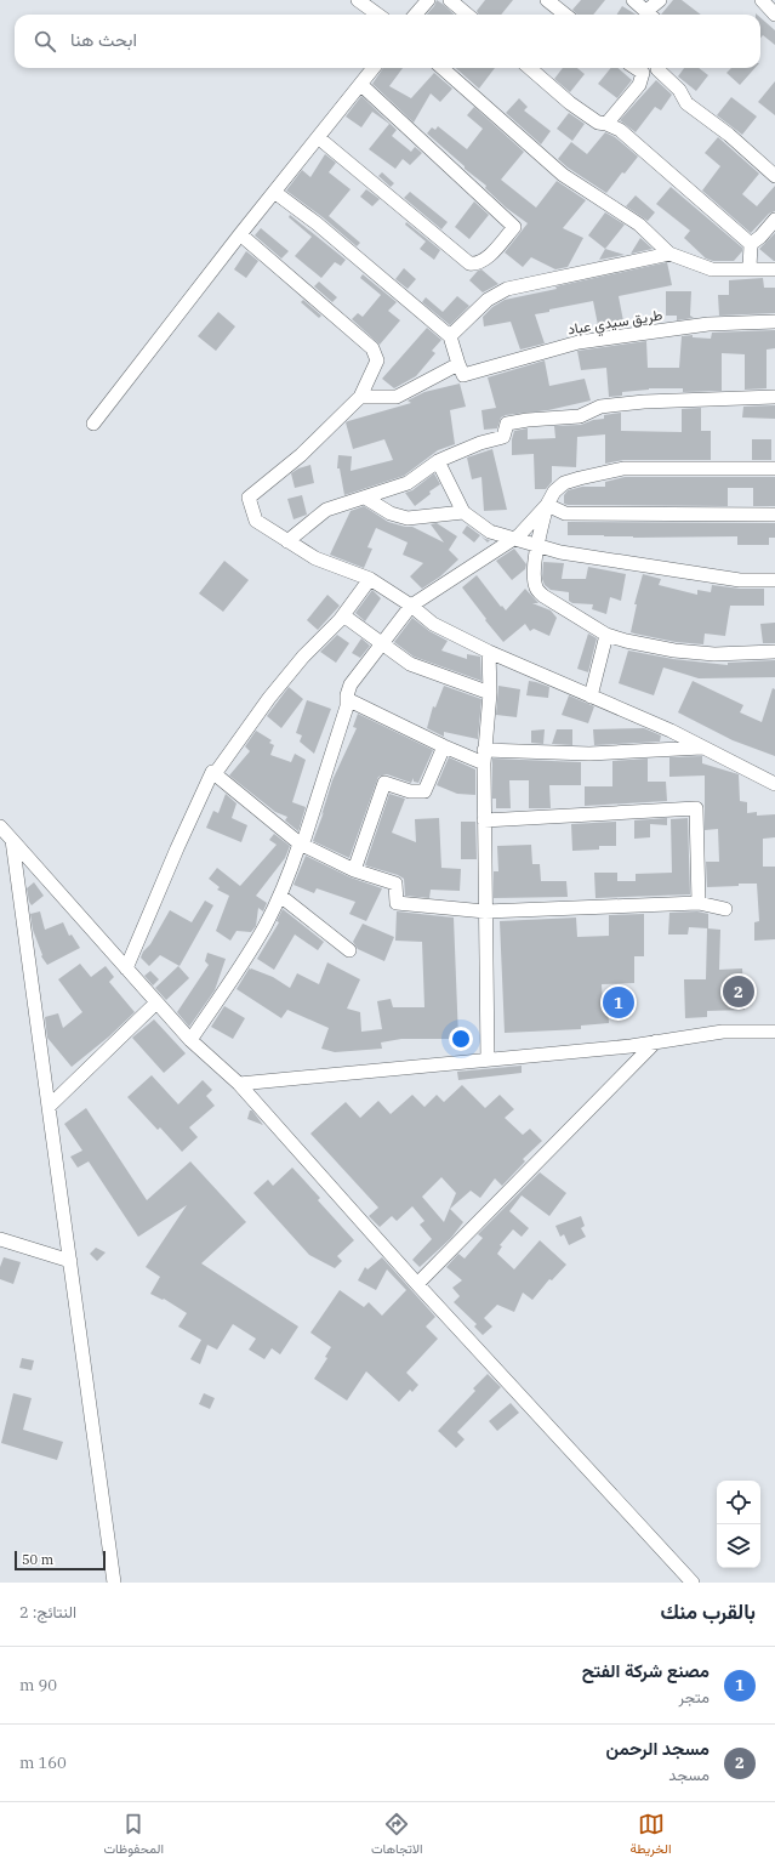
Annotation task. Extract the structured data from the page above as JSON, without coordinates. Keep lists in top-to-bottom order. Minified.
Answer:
{"streets":{"street":["طريق سيدي عباد"]},"scale_bar":"50 m","page":{"search":"ابحث هنا","pins":["2","1"],"scale":"50 m","heading":["بالقرب منك","النتائج: 2"],"list":[{"mark":"1","name":"مصنع شركة الفتح","note":"متجر","value":"90 m"},{"mark":"2","name":"مسجد الرحمن","note":"مسجد","value":"160 m"}],"nav":["الخريطة","الاتجاهات","المحفوظات"]}}
